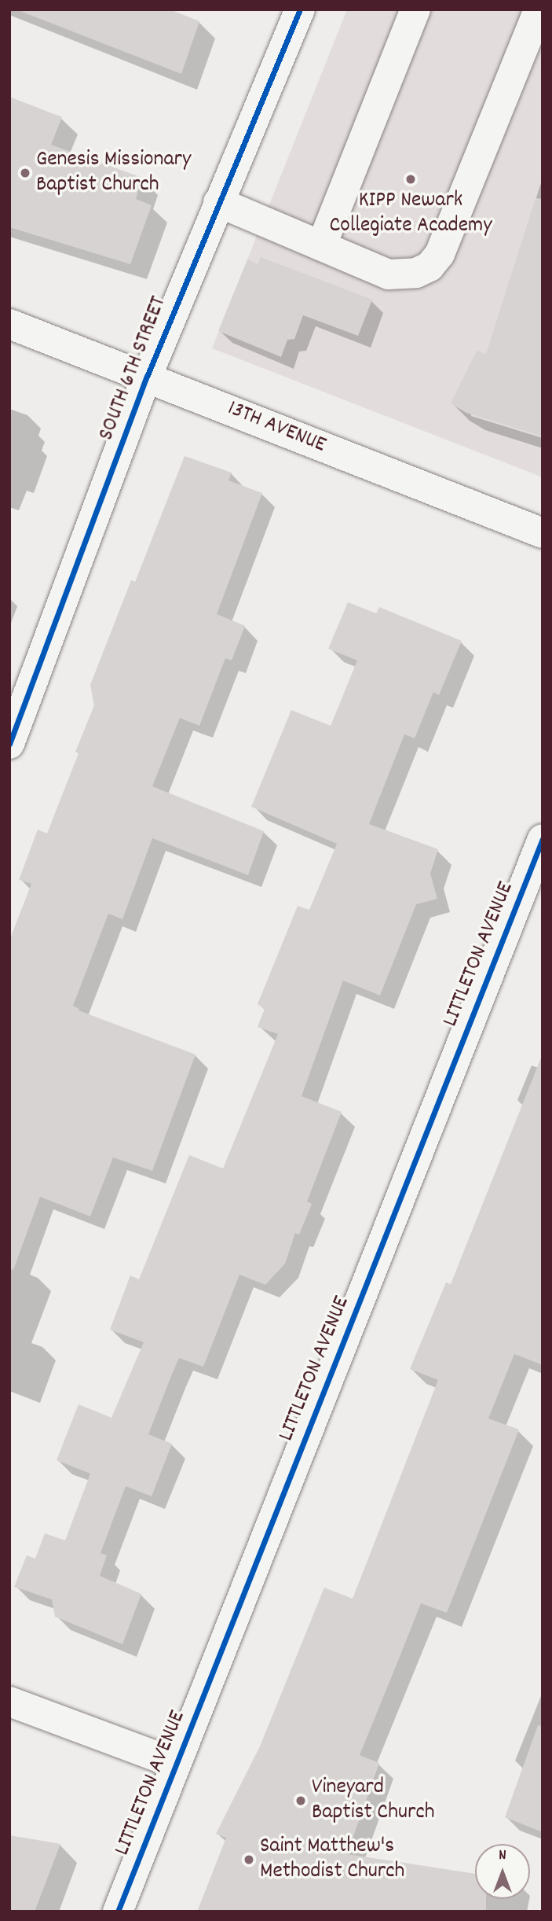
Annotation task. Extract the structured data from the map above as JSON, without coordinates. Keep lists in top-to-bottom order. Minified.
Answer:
{"streets":{"street":["SOUTH 6TH STREET","13TH AVENUE","LITTLETON AVENUE"]},"crossings":[["SOUTH 6TH STREET","13TH AVENUE"]],"places":["Genesis Missionary Baptist Church","KIPP Newark Collegiate Academy","Vineyard Baptist Church","Saint Matthew's Methodist Church"],"north":"top"}
